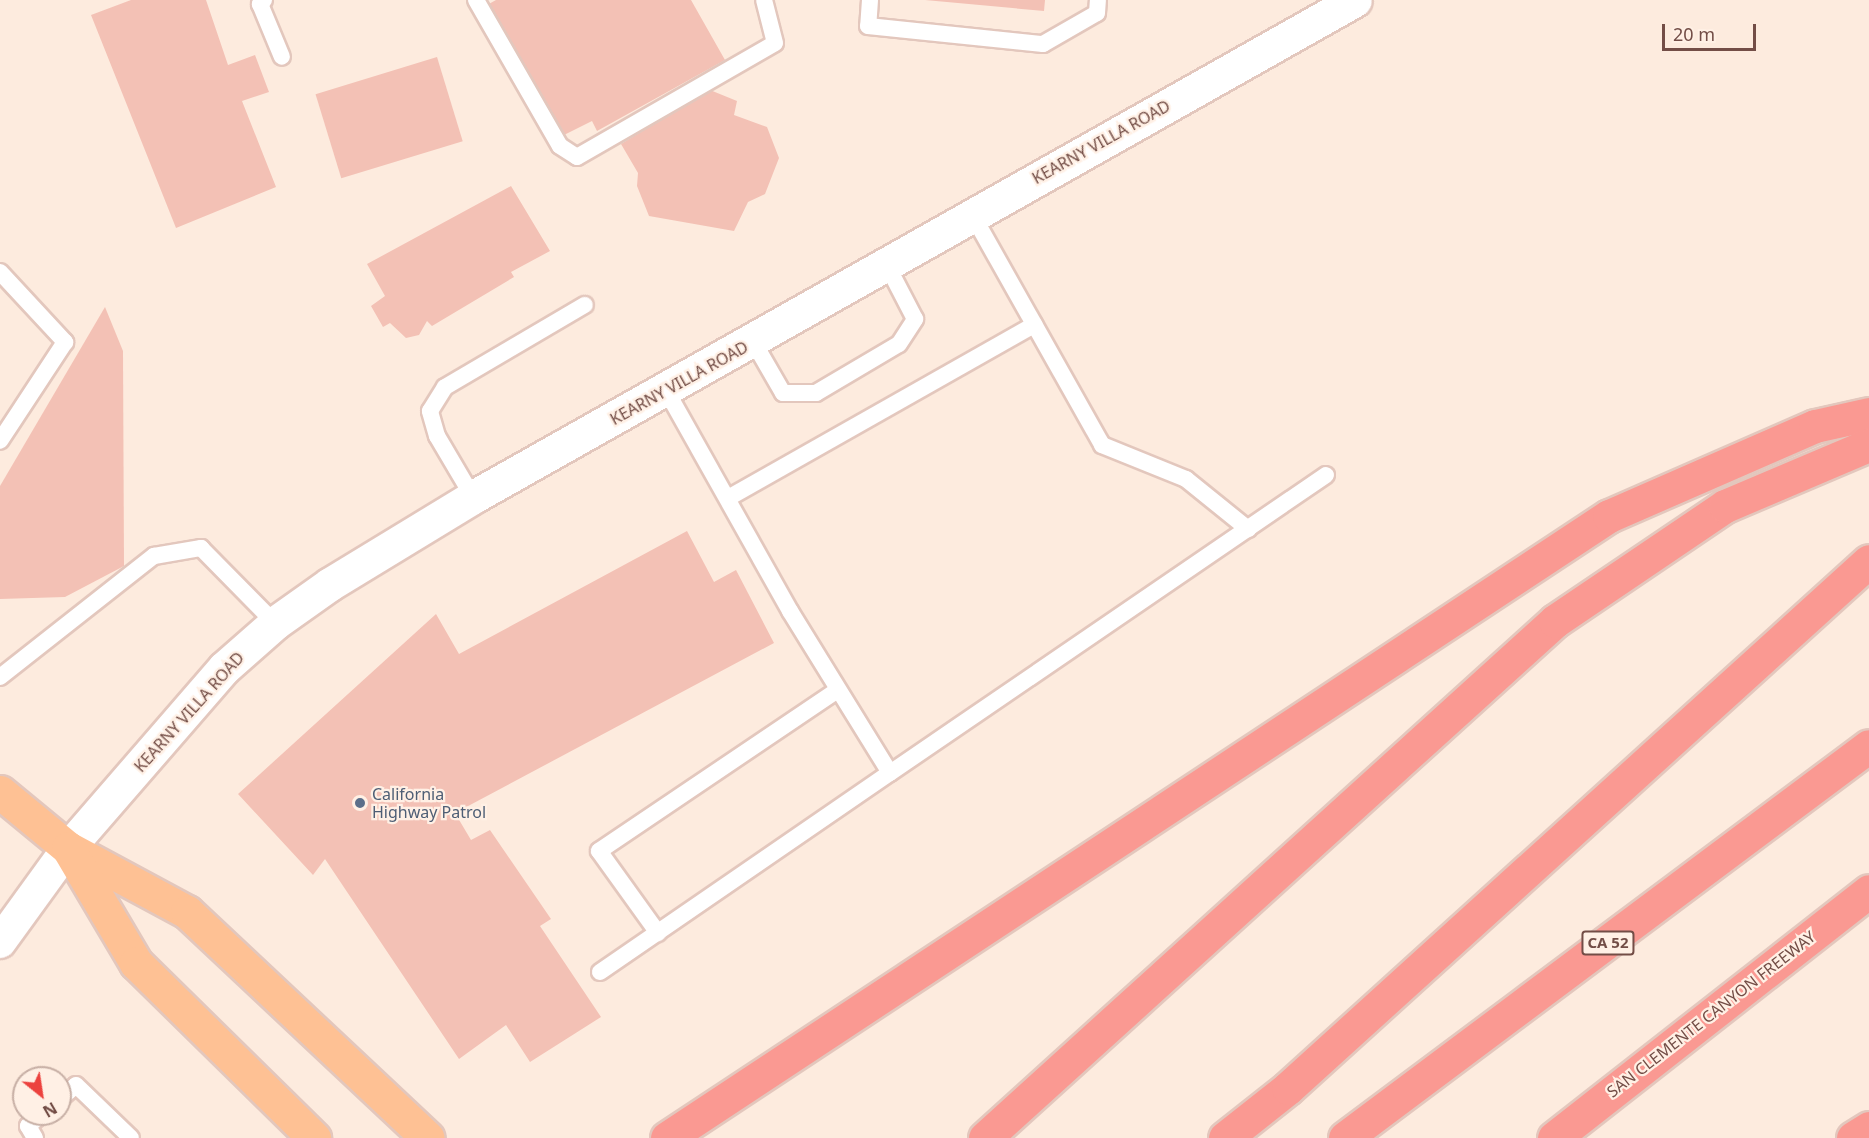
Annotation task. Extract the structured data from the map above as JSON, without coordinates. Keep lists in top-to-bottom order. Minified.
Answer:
{"streets":{"highway":["CA 52","SAN CLEMENTE CANYON FREEWAY"],"main road":["KEARNY VILLA ROAD"]},"places":["California Highway Patrol"],"scale_bar":"20 m","north":"bottom right"}
